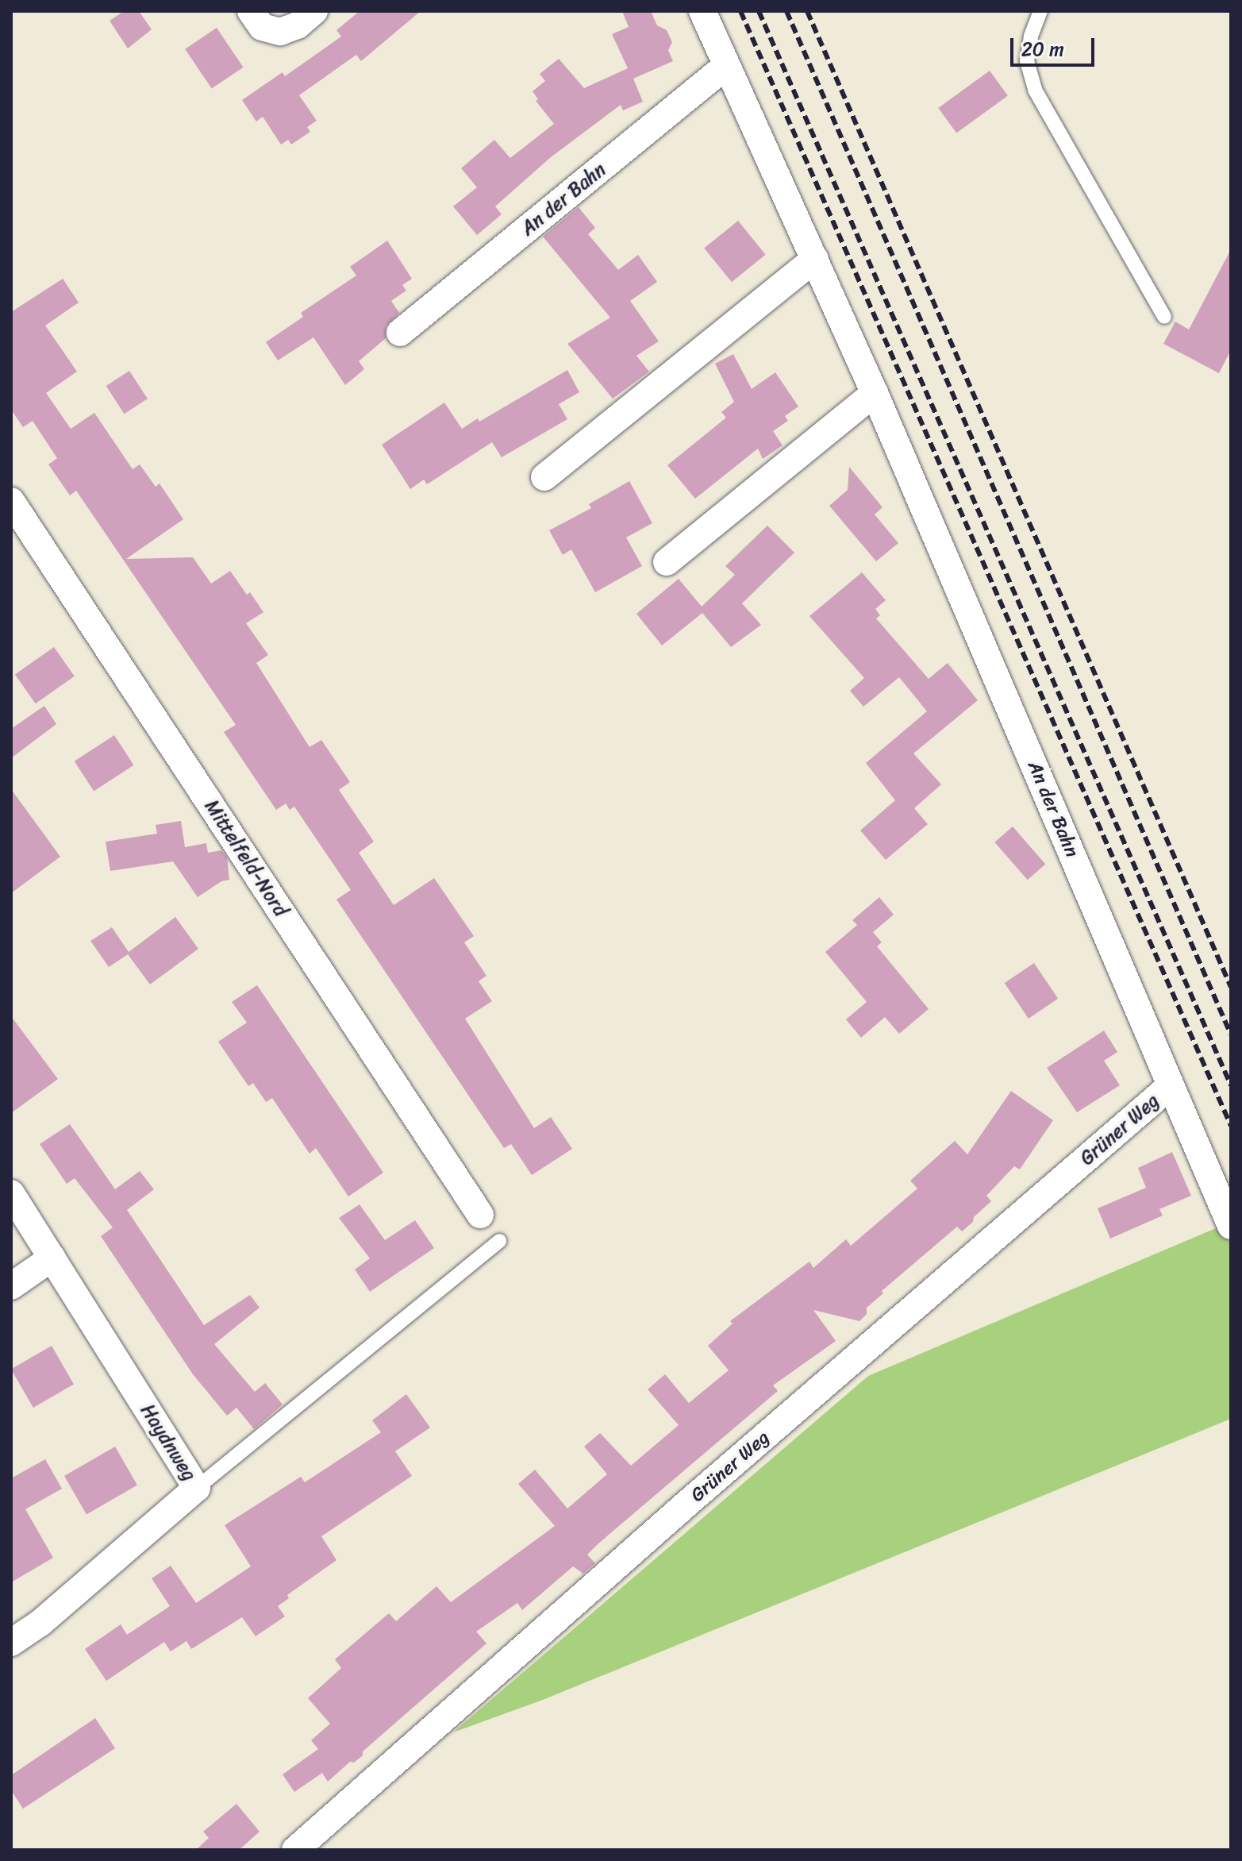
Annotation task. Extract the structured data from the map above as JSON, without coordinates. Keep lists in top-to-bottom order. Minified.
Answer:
{"streets":{"street":["An der Bahn","Mittelfeld-Nord","Grüner Weg","Haydnweg"]},"crossings":[["An der Bahn","Grüner Weg"]],"scale_bar":"20 m"}
